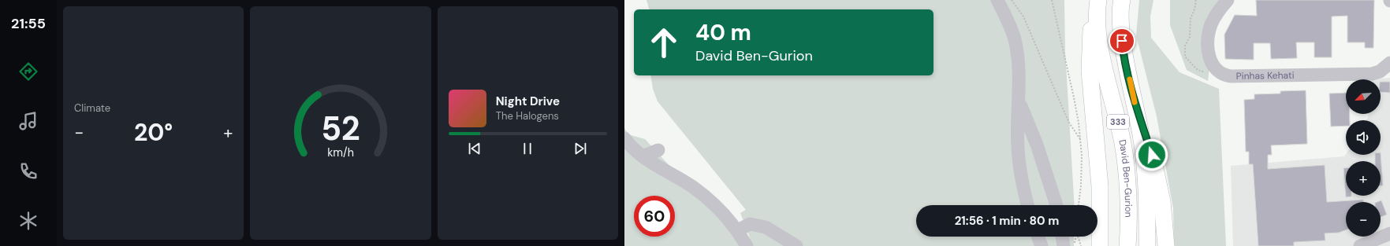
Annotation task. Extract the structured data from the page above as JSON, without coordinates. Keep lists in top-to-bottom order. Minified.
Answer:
{"streets":{"main road":["333","David Ben-Gurion"],"street":["Pinhas Kehati"]},"north":"bottom left","page":{"tabs":"21:55","tile":"Climate","turn":["40 m","David Ben-Gurion"],"map_buttons":["+","−"],"song":["Night Drive","The Halogens"],"heat":["−","20°","+"],"limit":"60","trip":"21:56 · 1 min · 80 m","gauge":["52","km/h"]}}
